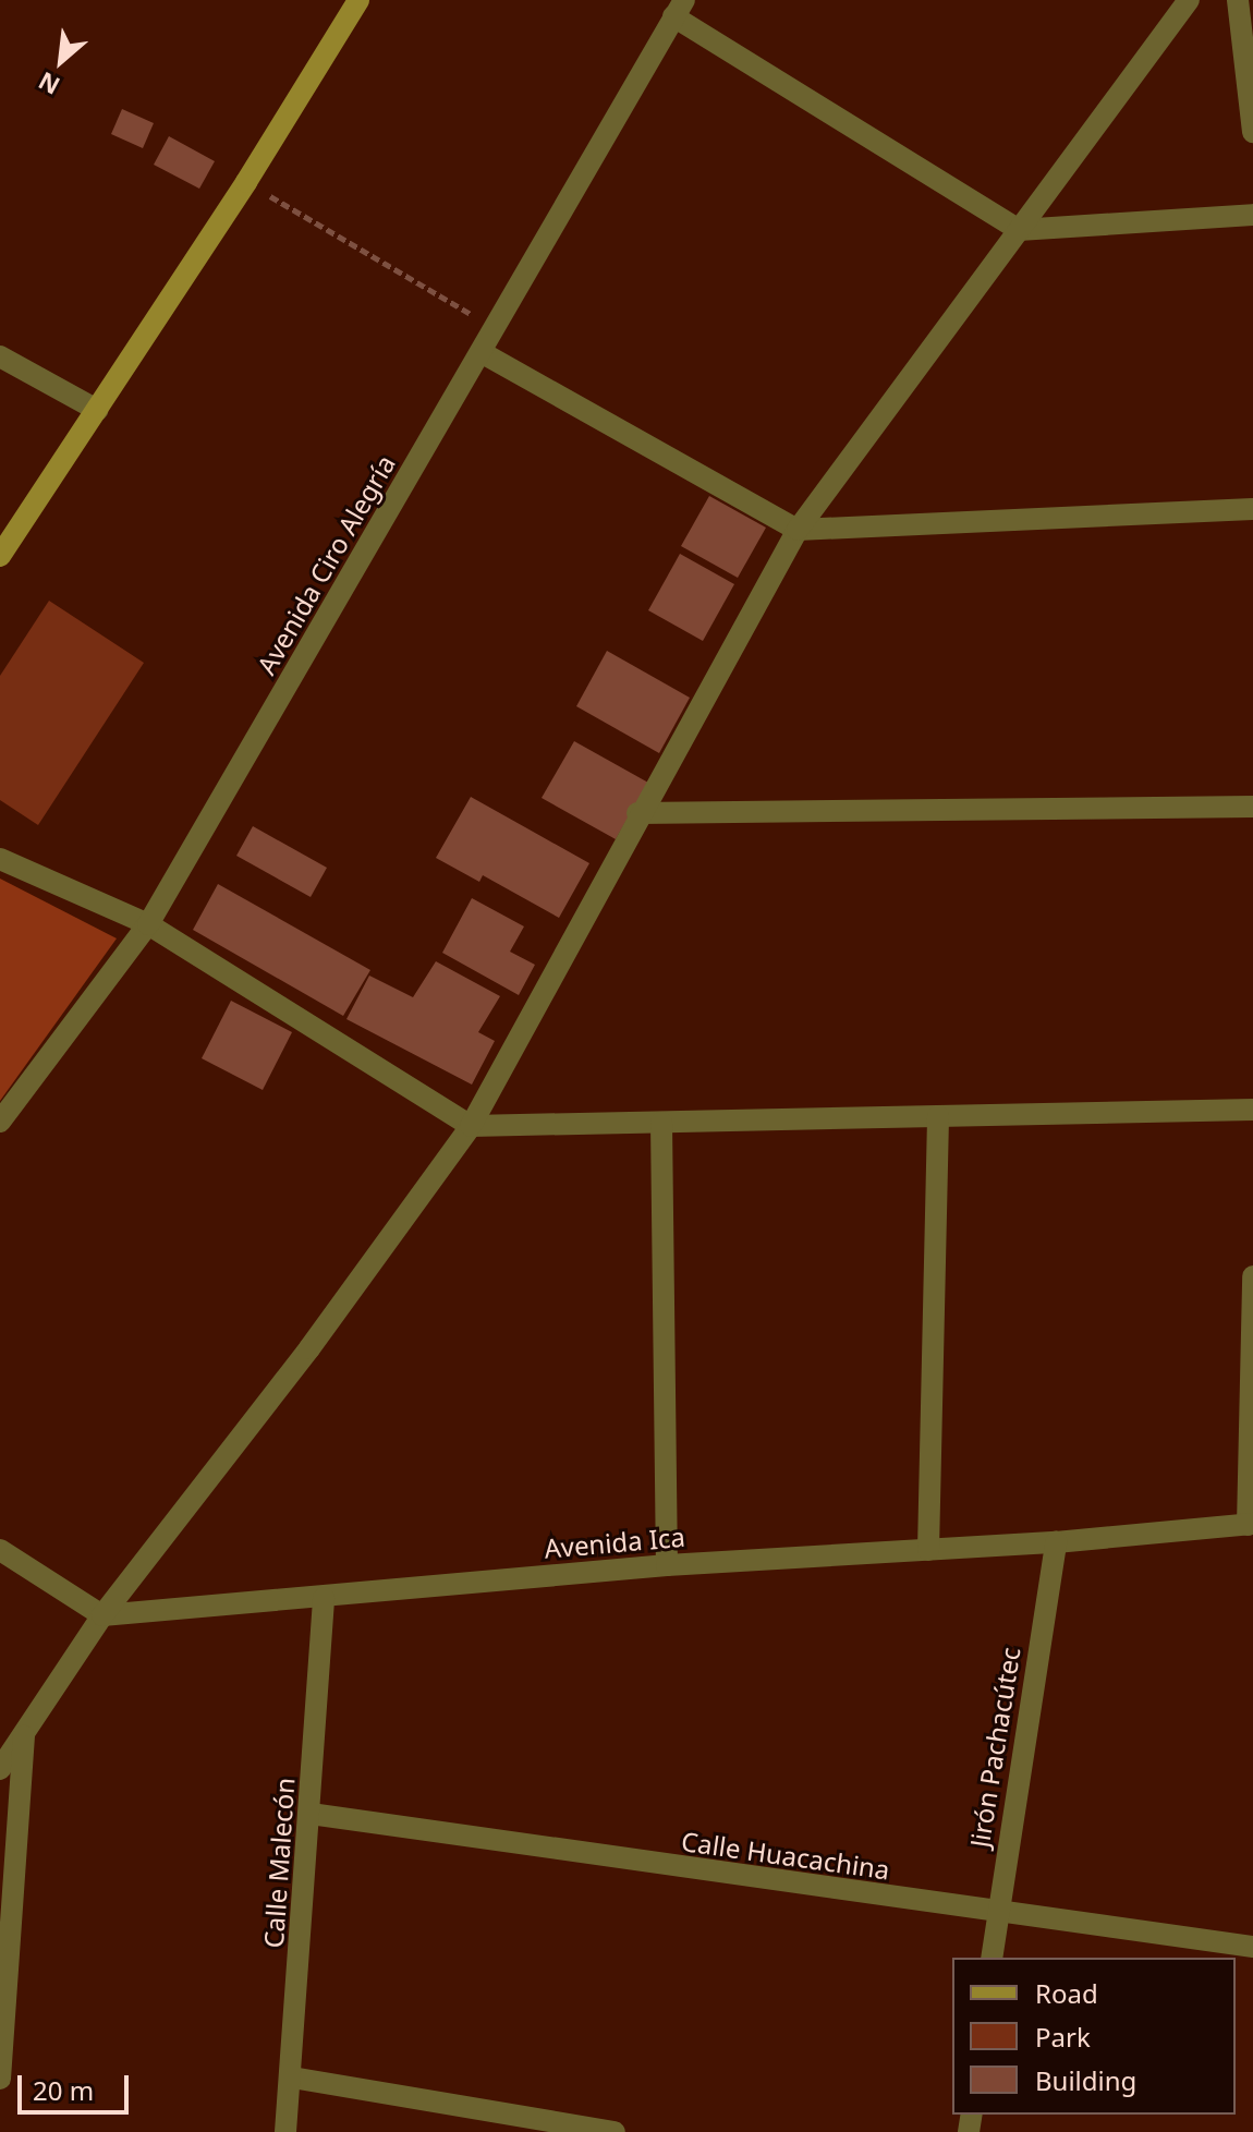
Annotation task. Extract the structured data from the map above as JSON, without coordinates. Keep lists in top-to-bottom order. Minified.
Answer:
{"streets":{"street":["Avenida Ciro Alegría","Avenida Ica","Jirón Pachacútec","Calle Huacachina","Calle Malecón"]},"crossings":[["Avenida Ica","Jirón Pachacútec"],["Avenida Ica","Calle Malecón"],["Jirón Pachacútec","Calle Huacachina"],["Calle Huacachina","Calle Malecón"]],"legend":["Road","Park","Building"],"scale_bar":"20 m","north":"bottom left"}
